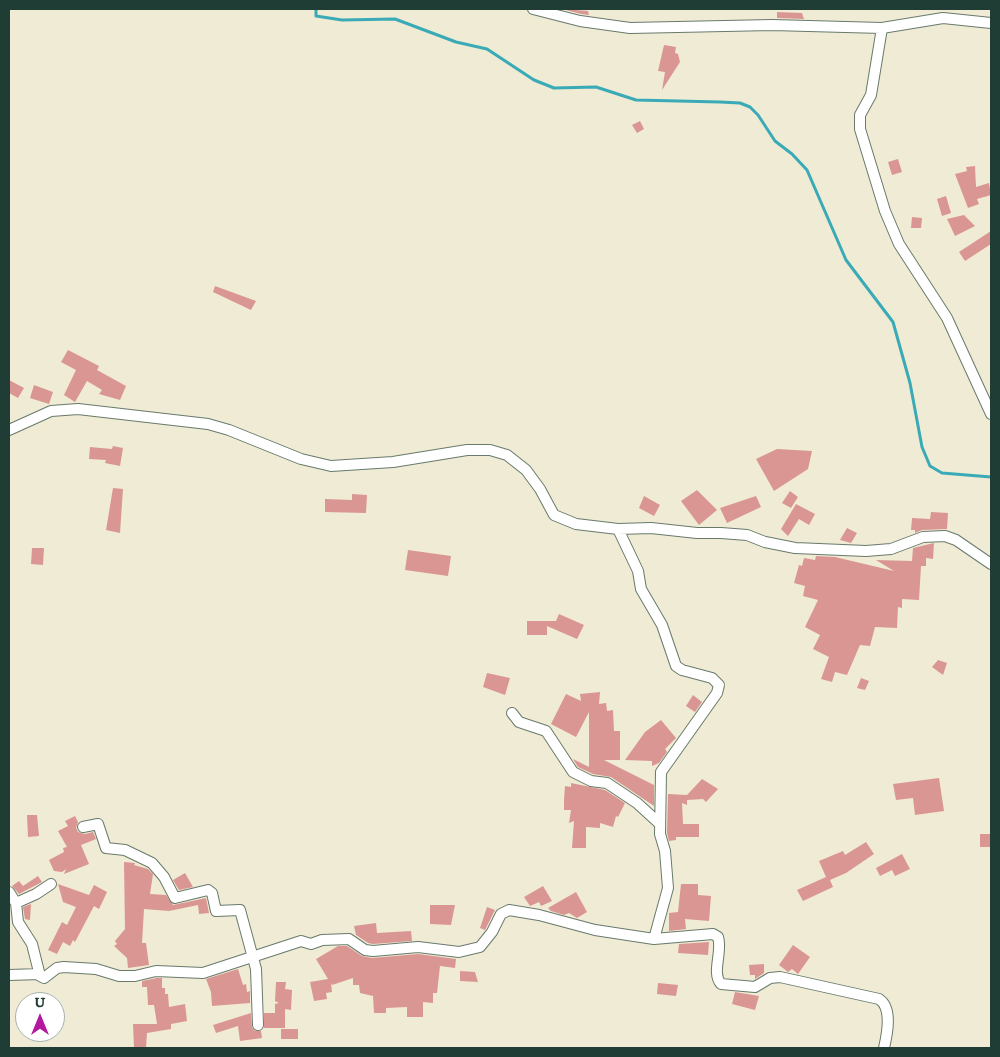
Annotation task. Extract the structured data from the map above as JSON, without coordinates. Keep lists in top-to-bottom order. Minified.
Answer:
{"north":"top"}
